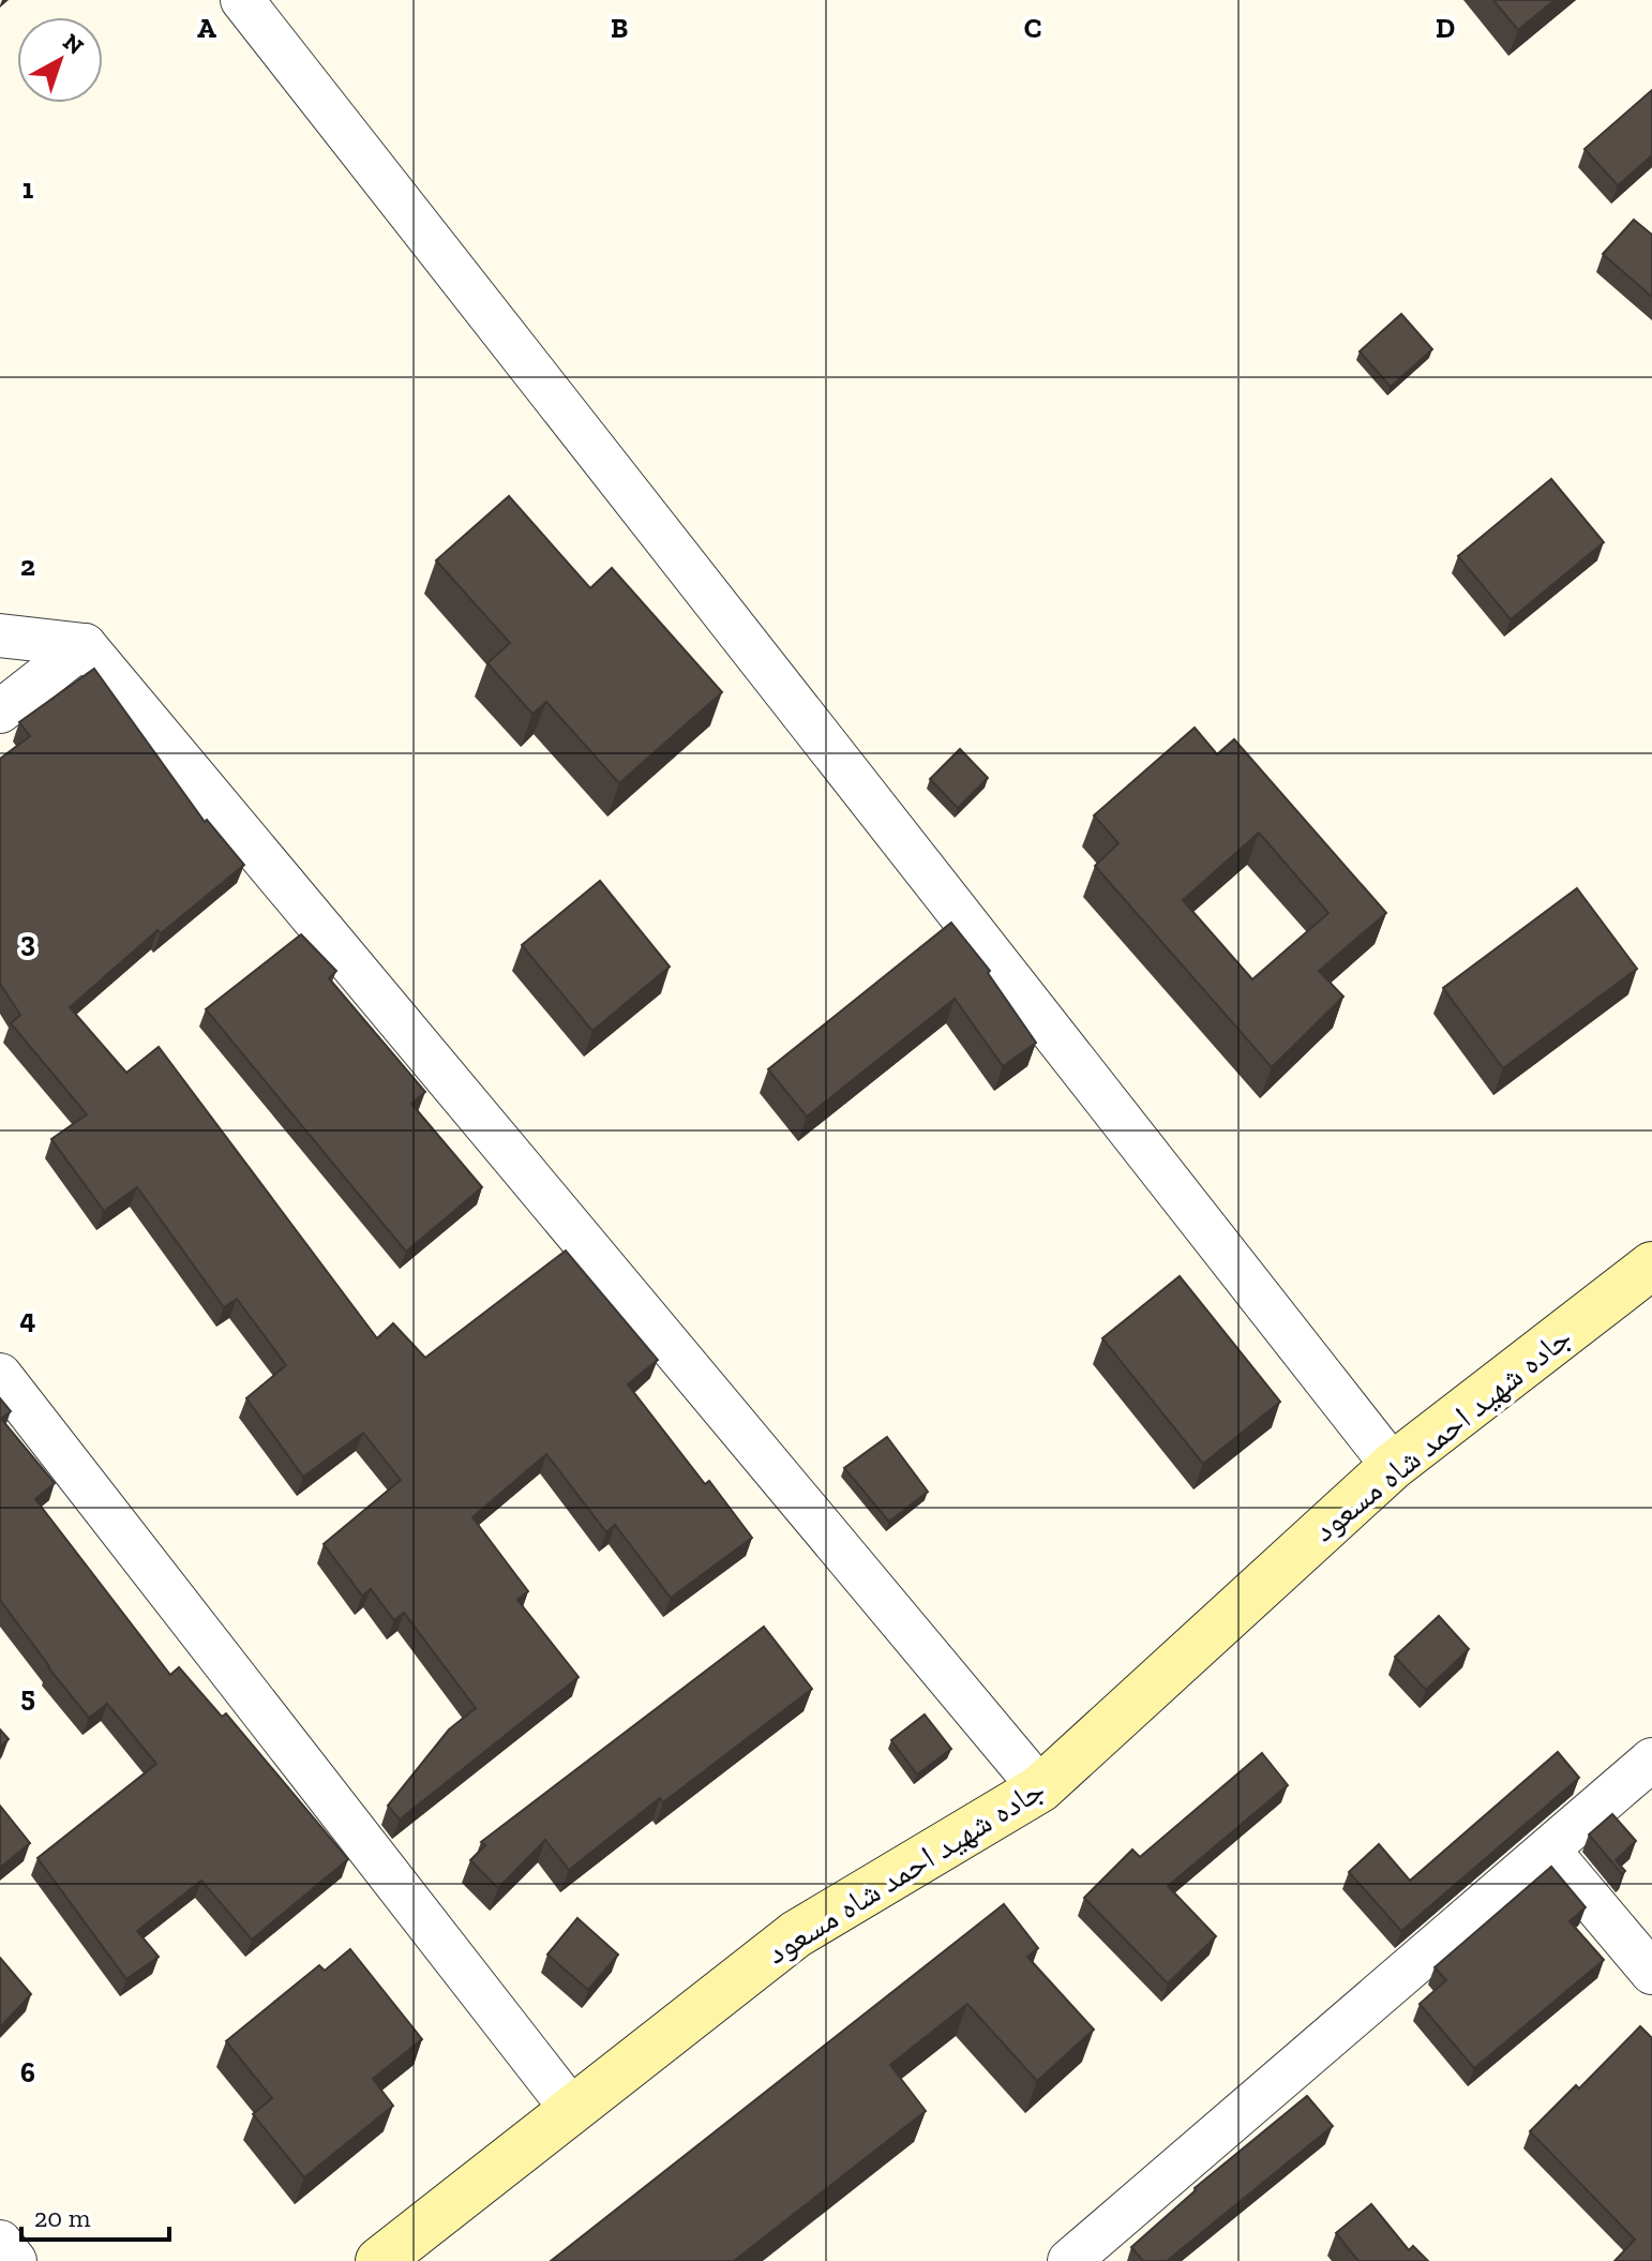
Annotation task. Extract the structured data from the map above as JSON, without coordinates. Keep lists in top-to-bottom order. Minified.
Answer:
{"streets":{"main road":["جاده شهيد احمد شاه مسعود"]},"scale_bar":"20 m","north":"top right","grid":{"columns":["A","B","C","D"],"rows":["1","2","3","4","5","6"]}}
